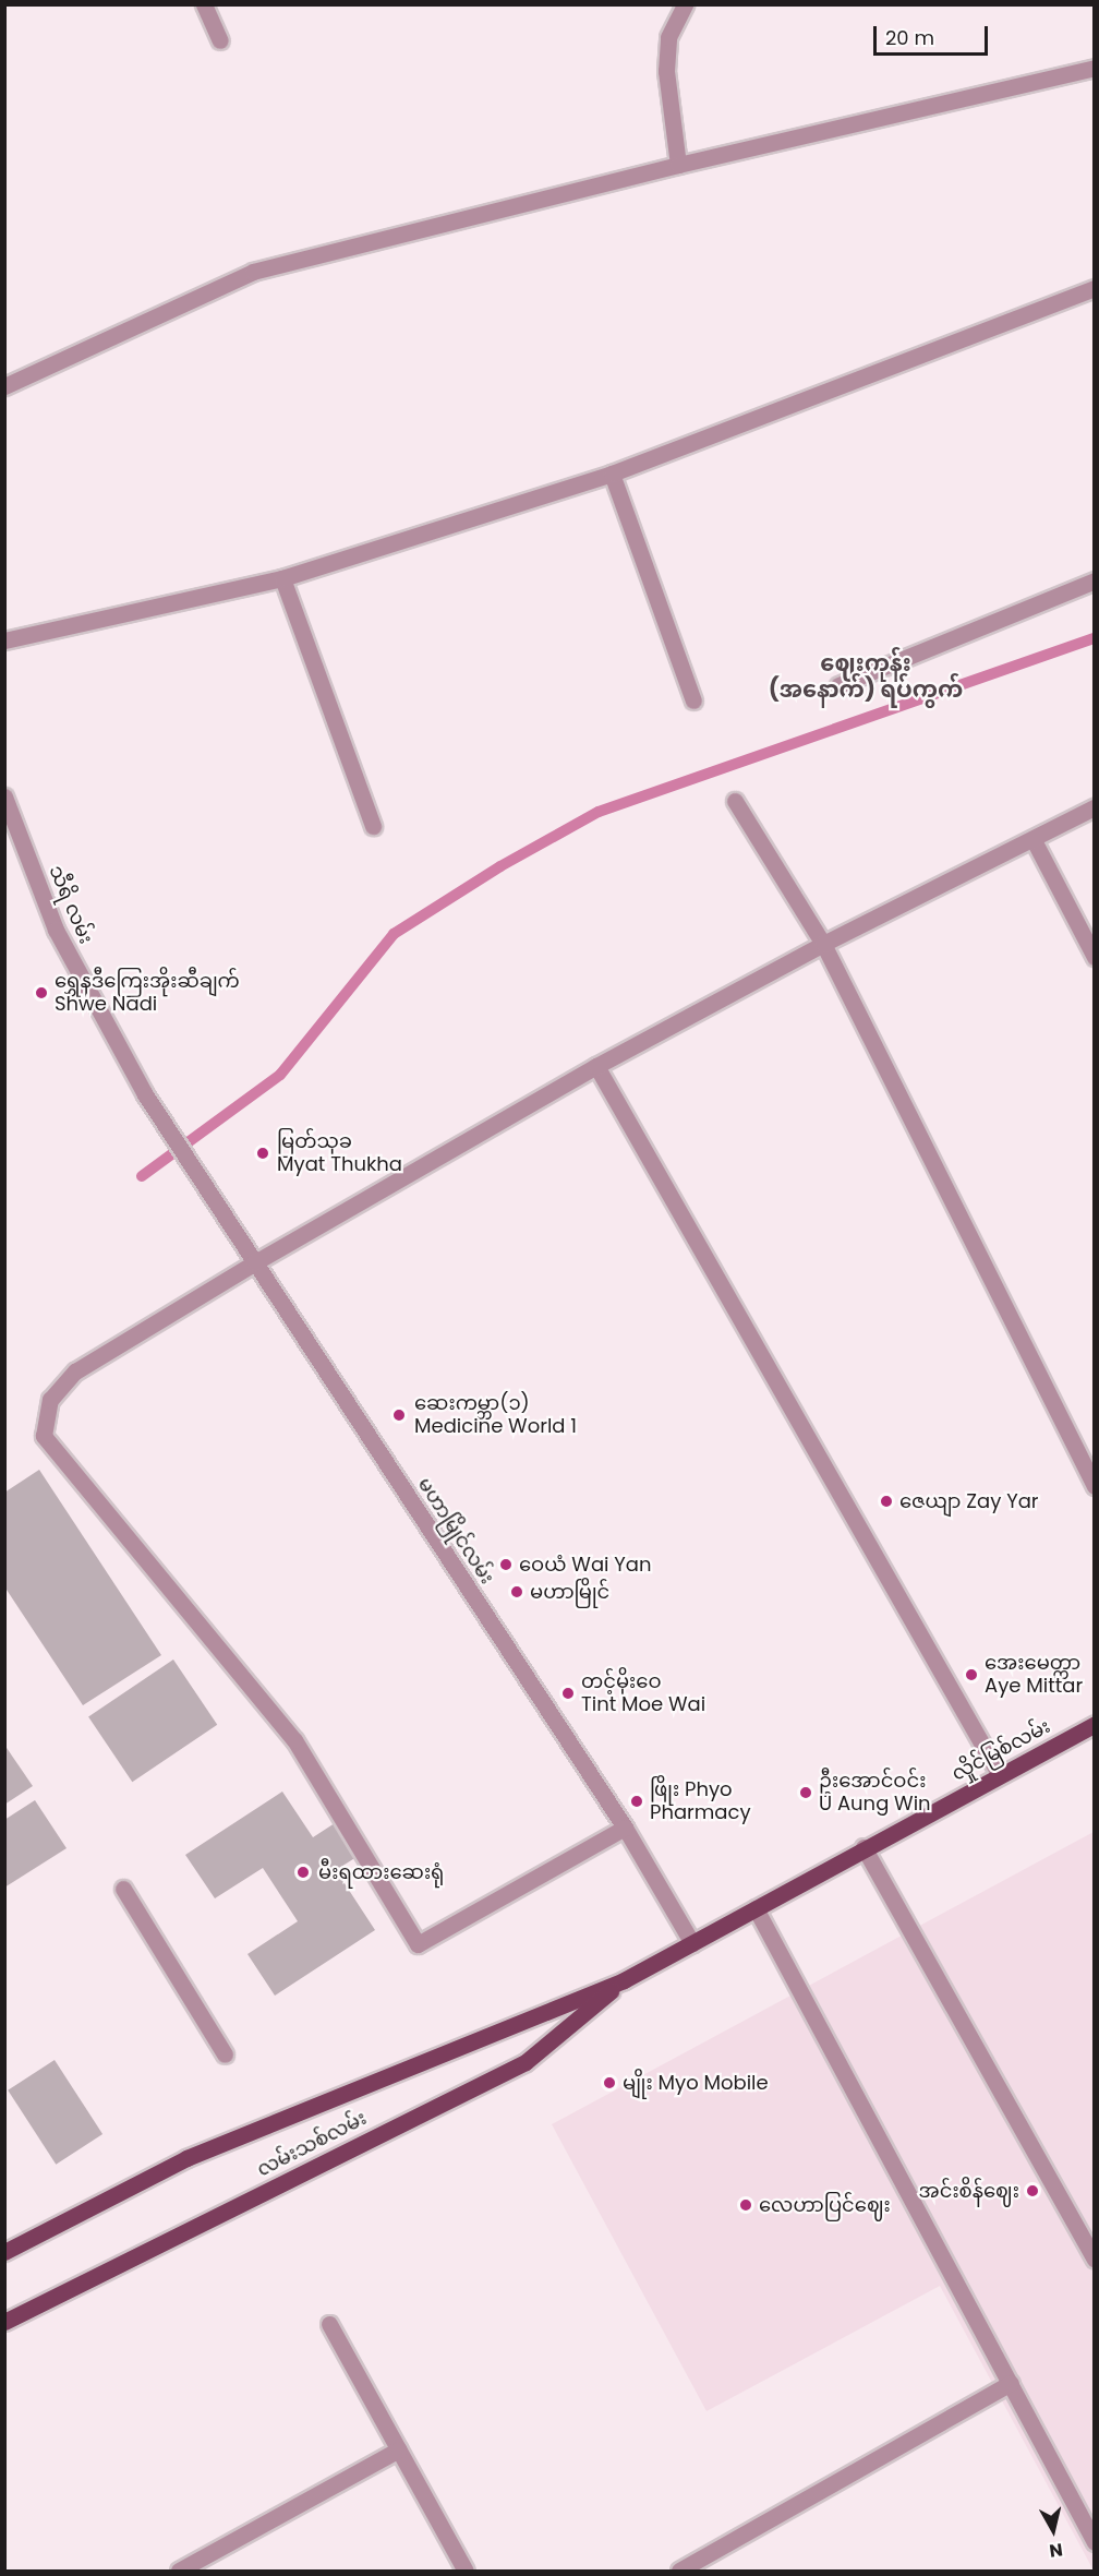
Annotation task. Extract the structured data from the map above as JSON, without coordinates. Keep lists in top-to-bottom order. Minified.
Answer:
{"streets":{"main road":["လှိုင်မြစ်လမ်း","လမ်းသစ်လမ်း"],"street":["သီရိ လမ်း","မဟာမြိုင်လမ်း"]},"crossings":[["သီရိ လမ်း","မဟာမြိုင်လမ်း"],["မဟာမြိုင်လမ်း","လမ်းသစ်လမ်း"],["လှိုင်မြစ်လမ်း","လမ်းသစ်လမ်း"]],"districts":["ဈေးကုန်း (အနောက်) ရပ်ကွက်"],"places":["ရွှေနဒီကြေးအိုးဆီချက် Shwe Nadi","မြတ်သုခ Myat Thukha","ဆေးကမ္ဘာ(၁) Medicine World 1","ဇေယျာ Zay Yar","ဝေယံ Wai Yan","မဟာမြိုင်","အေးမေတ္တာ Aye Mittar","တင့်မိုးဝေ Tint Moe Wai","ဦးအောင်ဝင်း U Aung Win","ဖြိုး Phyo Pharmacy","မီးရထားဆေးရုံ","မျိုး Myo Mobile","အင်းစိန်ဈေး","လေဟာပြင်ဈေး"],"scale_bar":"20 m","north":"bottom"}
